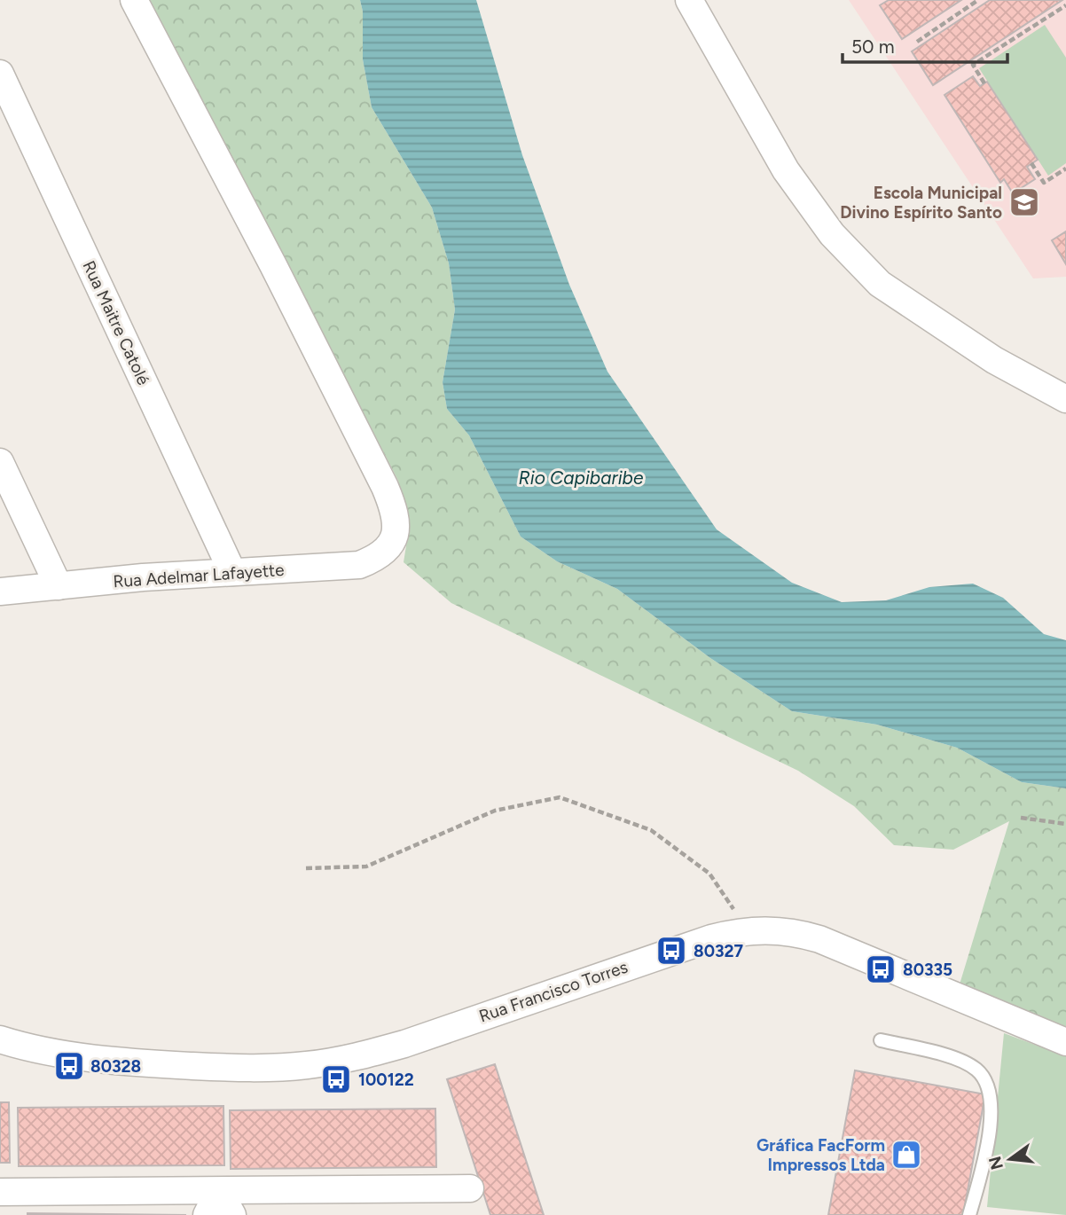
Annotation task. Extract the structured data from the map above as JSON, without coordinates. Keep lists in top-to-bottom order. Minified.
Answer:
{"streets":{"street":["Rua Maitre Catolé","Rua Adelmar Lafayette","Rua Francisco Torres"]},"crossings":[["Rua Maitre Catolé","Rua Adelmar Lafayette"]],"water":["Rio Capibaribe"],"places":{"school or university":["Escola Municipal Divino Espírito Santo"],"bus stop":["80327","80335","80328","100122"],"shop":["Gráfica FacForm Impressos Ltda"]},"scale_bar":"50 m","north":"left"}
